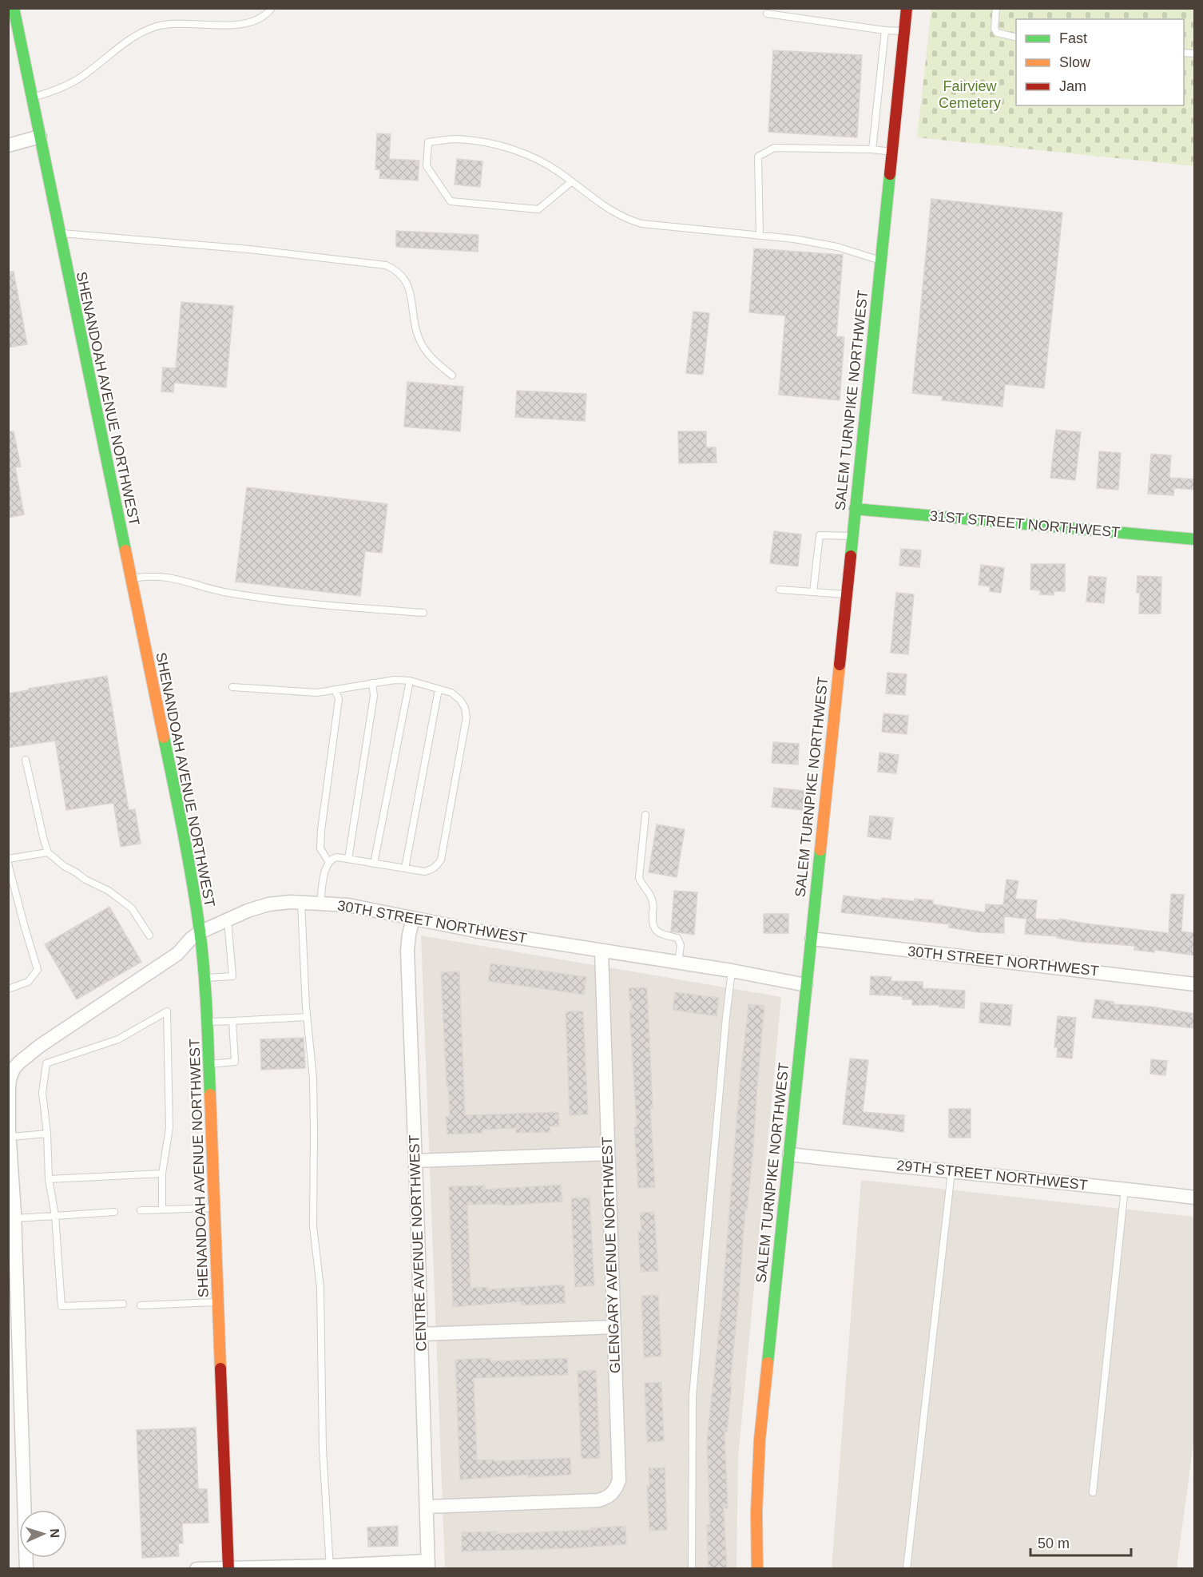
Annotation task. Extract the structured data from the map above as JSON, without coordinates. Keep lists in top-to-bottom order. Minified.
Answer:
{"streets":{"street":["SHENANDOAH AVENUE NORTHWEST","SALEM TURNPIKE NORTHWEST","31ST STREET NORTHWEST","30TH STREET NORTHWEST","29TH STREET NORTHWEST","CENTRE AVENUE NORTHWEST","GLENGARY AVENUE NORTHWEST"]},"crossings":[["SHENANDOAH AVENUE NORTHWEST","30TH STREET NORTHWEST"],["SALEM TURNPIKE NORTHWEST","31ST STREET NORTHWEST"],["SALEM TURNPIKE NORTHWEST","30TH STREET NORTHWEST"],["SALEM TURNPIKE NORTHWEST","29TH STREET NORTHWEST"],["30TH STREET NORTHWEST","CENTRE AVENUE NORTHWEST"],["30TH STREET NORTHWEST","GLENGARY AVENUE NORTHWEST"],["CENTRE AVENUE NORTHWEST","GLENGARY AVENUE NORTHWEST"]],"parks":["Fairview Cemetery"],"legend":["Fast","Slow","Jam"],"scale_bar":"50 m","north":"right"}
